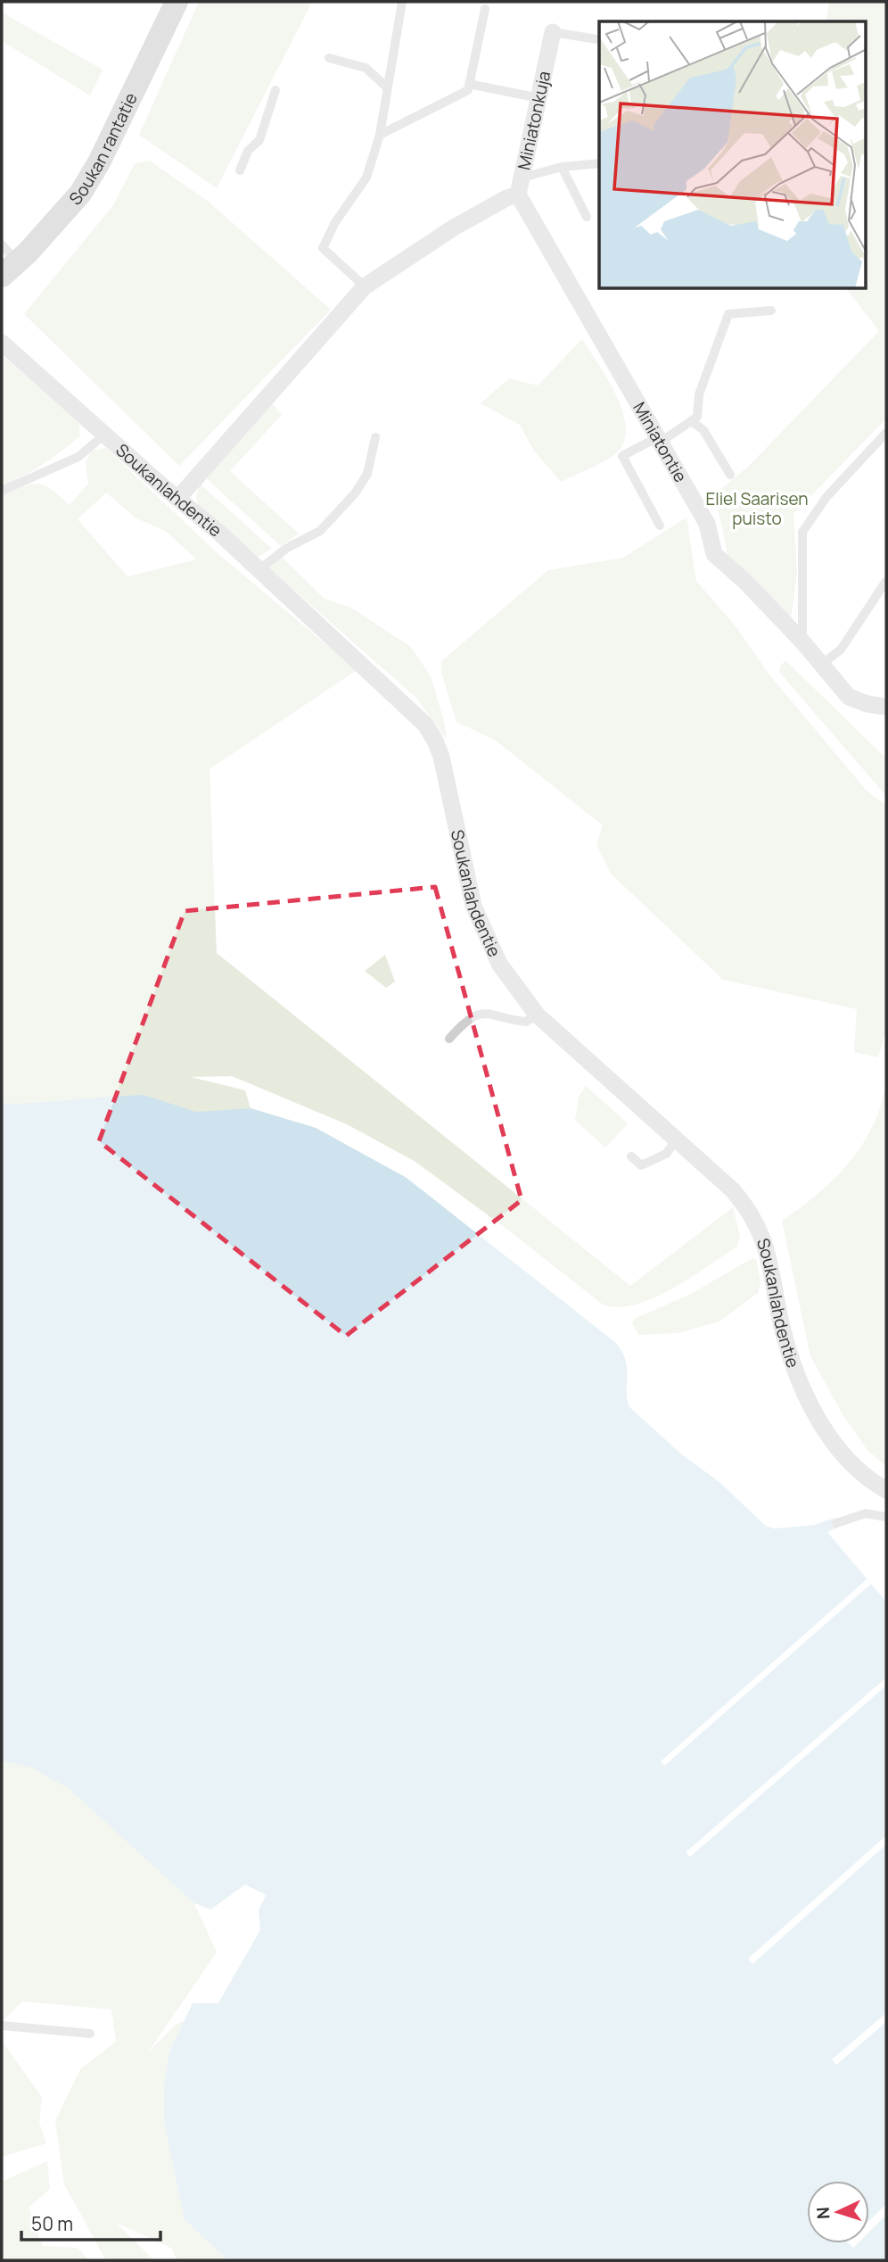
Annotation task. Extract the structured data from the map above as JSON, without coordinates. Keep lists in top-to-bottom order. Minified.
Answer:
{"streets":{"street":["Miniatonkuja","Soukan rantatie","Miniatontie","Soukanlahdentie"]},"crossings":[["Miniatonkuja","Miniatontie"]],"parks":["Eliel Saarisen puisto"],"scale_bar":"50 m","north":"left"}
